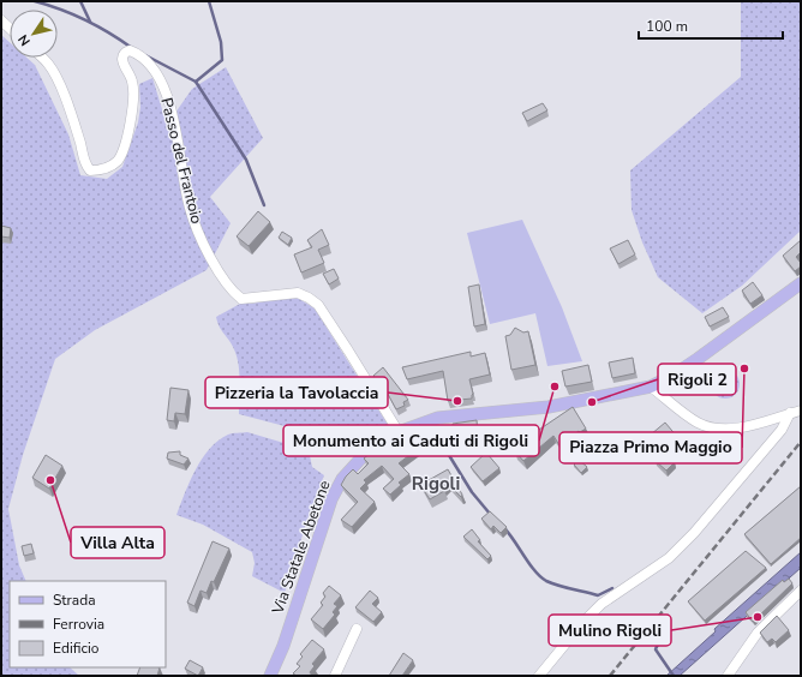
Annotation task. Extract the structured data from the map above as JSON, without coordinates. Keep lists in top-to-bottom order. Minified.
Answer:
{"streets":{"main road":["Via Statale Abetone"],"street":["Passo del Frantoio"]},"crossings":[["Passo del Frantoio","Via Statale Abetone"]],"districts":["Rigoli"],"places":["Piazza Primo Maggio","Monumento ai Caduti di Rigoli","Pizzeria la Tavolaccia","Rigoli 2","Villa Alta","Mulino Rigoli"],"legend":["Strada","Ferrovia","Edificio"],"scale_bar":"100 m","north":"bottom left"}
